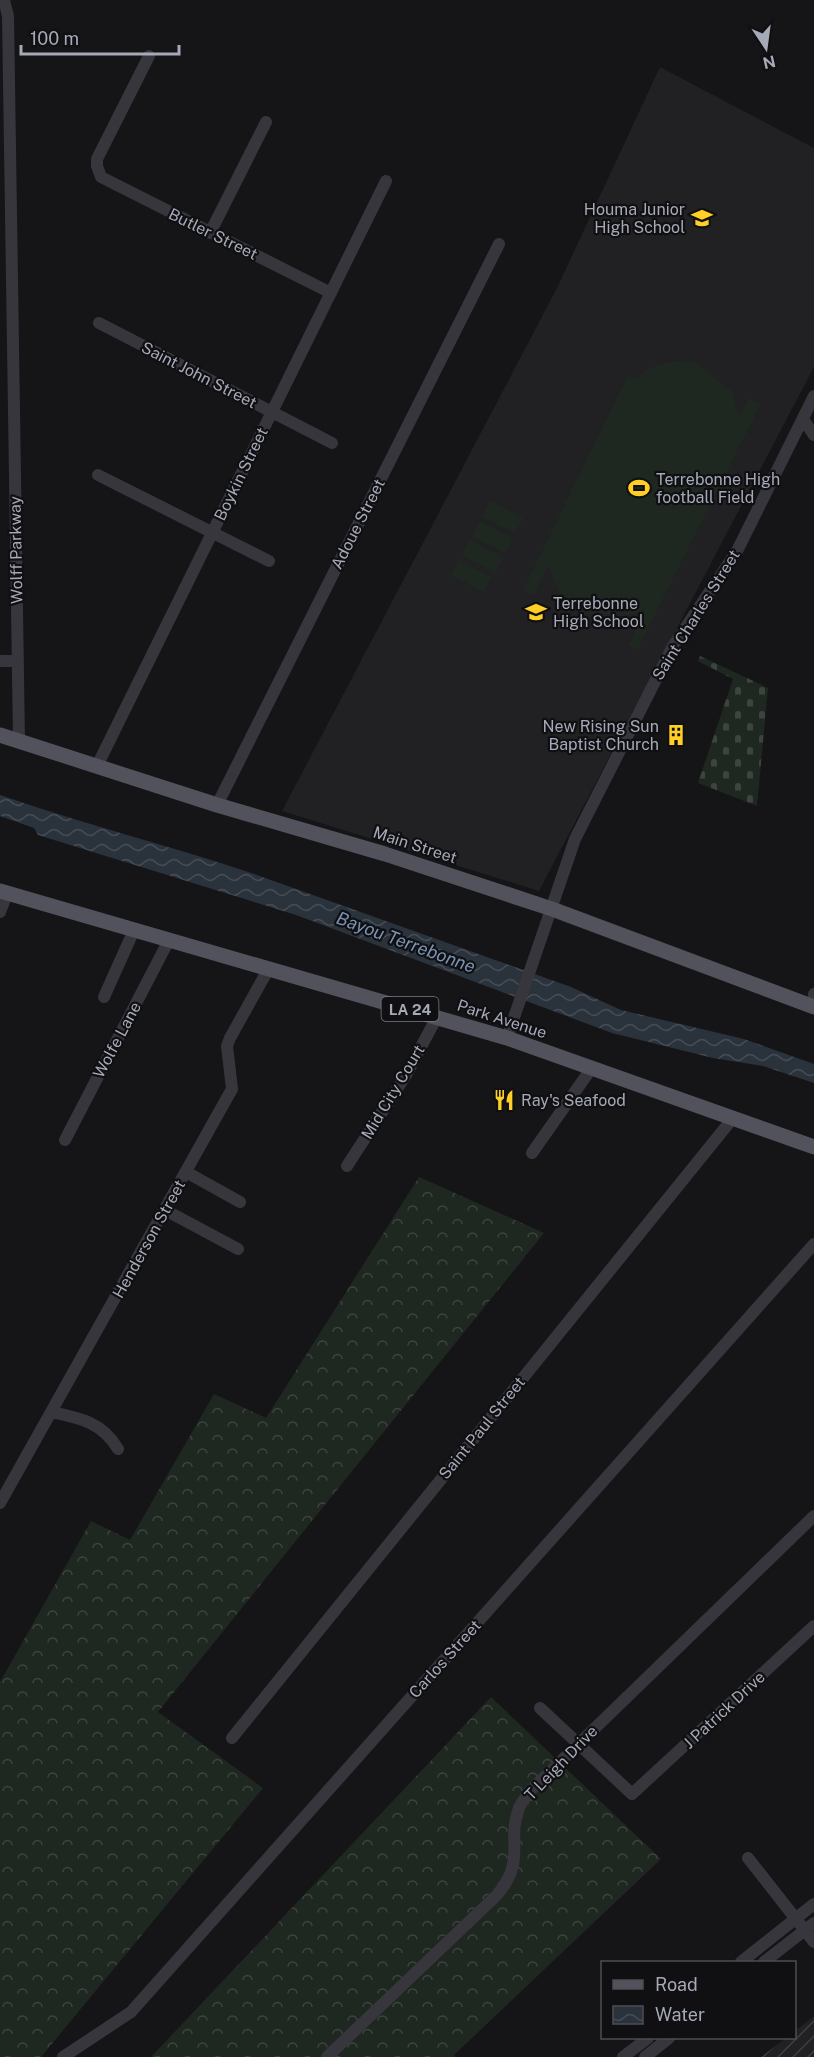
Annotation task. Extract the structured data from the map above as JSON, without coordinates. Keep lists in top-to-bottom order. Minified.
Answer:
{"streets":{"main road":["Main Street","LA 24","Park Avenue"],"street":["Butler Street","Saint John Street","Boykin Street","Adoue Street","Wolff Parkway","Saint Charles Street","Wolfe Lane","Mid City Court","Henderson Street","Saint Paul Street","Carlos Street","J Patrick Drive","T Leigh Drive"]},"crossings":[["Butler Street","Boykin Street"],["Saint John Street","Boykin Street"],["Boykin Street","Main Street"],["Adoue Street","Main Street"],["Wolff Parkway","Main Street"],["Saint Charles Street","Main Street"],["Saint Charles Street","Park Avenue"],["Park Avenue","Wolfe Lane"],["Park Avenue","Mid City Court"],["Park Avenue","Henderson Street"],["Park Avenue","Saint Paul Street"],["J Patrick Drive","T Leigh Drive"]],"water":["Bayou Terrebonne"],"places":{"school or university":["Houma Junior High School","Terrebonne High School"],"sports":["Terrebonne High football Field"],"building":["New Rising Sun Baptist Church"],"restaurant":["Ray's Seafood"]},"legend":["Road","Water"],"scale_bar":"100 m","north":"bottom"}
